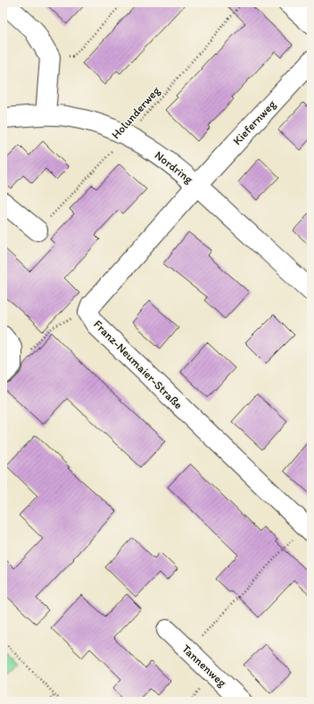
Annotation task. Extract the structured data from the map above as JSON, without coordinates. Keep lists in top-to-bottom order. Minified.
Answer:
{"streets":{"street":["Kiefernweg","Nordring","Franz-Neumaier-Straße","Tannenweg"],"path":["Holunderweg"]},"crossings":[["Holunderweg","Nordring"],["Kiefernweg","Nordring"],["Kiefernweg","Franz-Neumaier-Straße"],["Nordring","Franz-Neumaier-Straße"]]}
